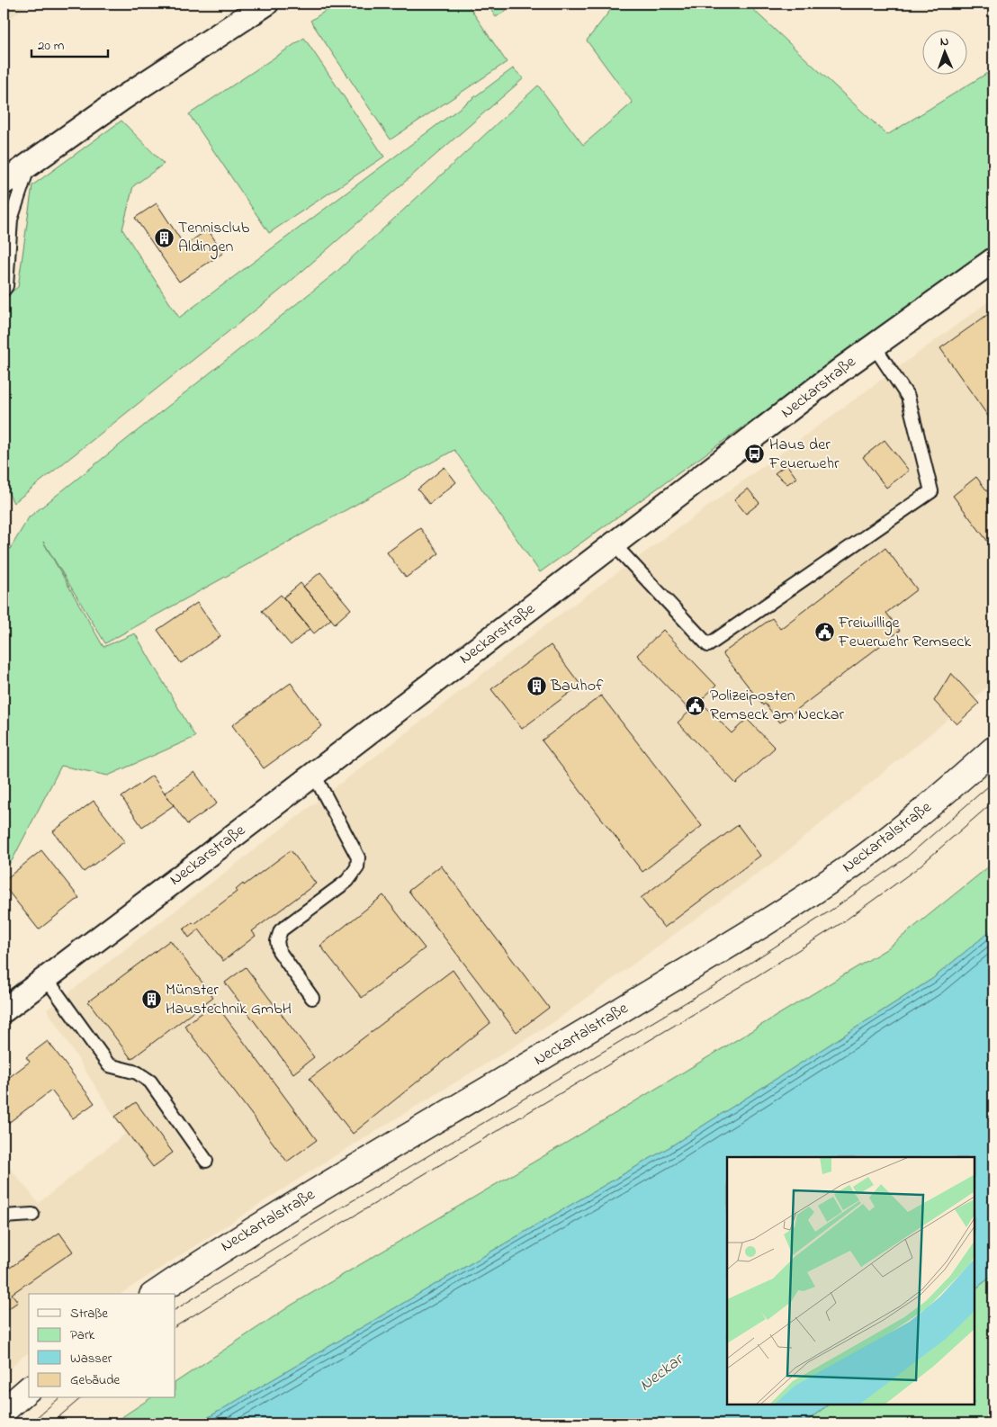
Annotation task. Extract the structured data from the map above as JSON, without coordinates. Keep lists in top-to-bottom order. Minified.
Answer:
{"streets":{"main road":["Neckartalstraße"],"street":["Neckarstraße"]},"water":["Neckar"],"places":{"building":["Tennisclub Aldingen","Bauhof","Münster Haustechnik GmbH"],"bus stop":["Haus der Feuerwehr"],"public building":["Freiwillige Feuerwehr Remseck","Polizeiposten Remseck am Neckar"]},"legend":["Straße","Park","Wasser","Gebäude"],"scale_bar":"20 m","north":"top"}
